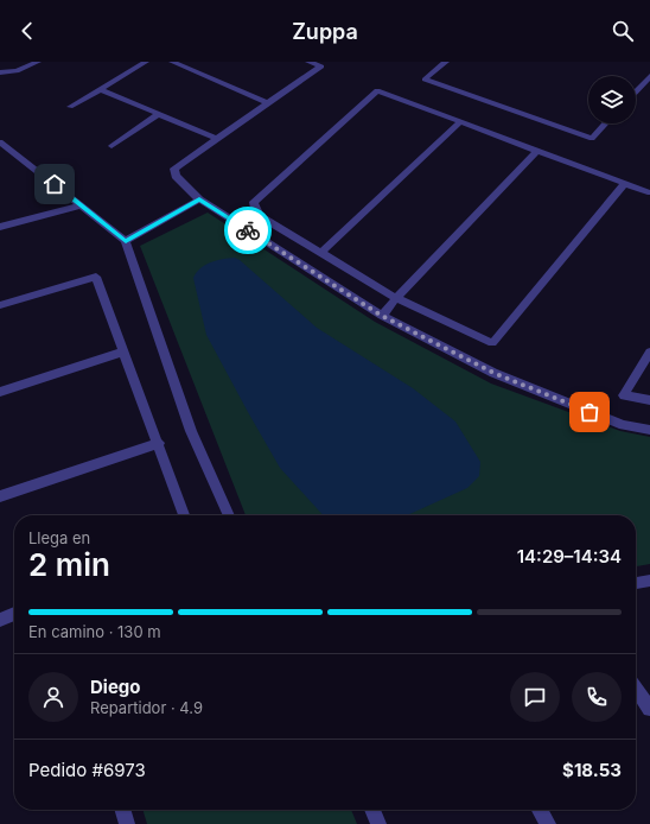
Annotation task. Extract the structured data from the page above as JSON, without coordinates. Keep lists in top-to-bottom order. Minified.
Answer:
{"page":{"header":"Zuppa","heading":["2 min","Llega en","14:29–14:34"],"panel":["Diego","Repartidor · 4.9","Pedido #6973","$18.53"],"bar":"En camino · 130 m"}}
